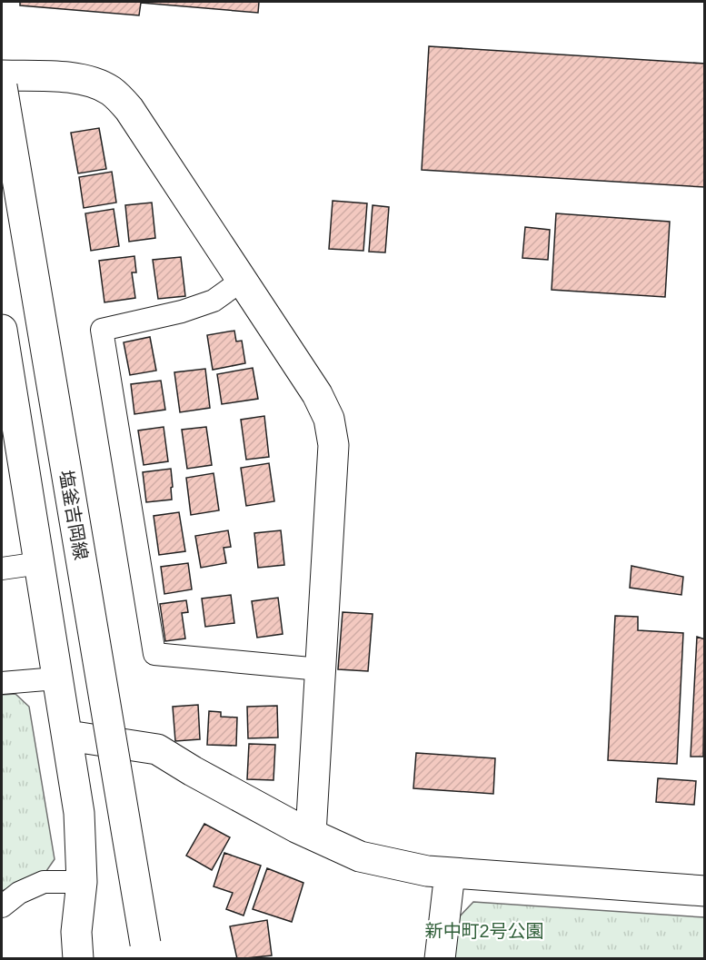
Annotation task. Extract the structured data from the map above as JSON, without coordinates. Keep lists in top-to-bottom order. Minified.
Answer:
{"streets":{"street":["塩釜吉岡線"]},"parks":["新中町2号公園"]}
